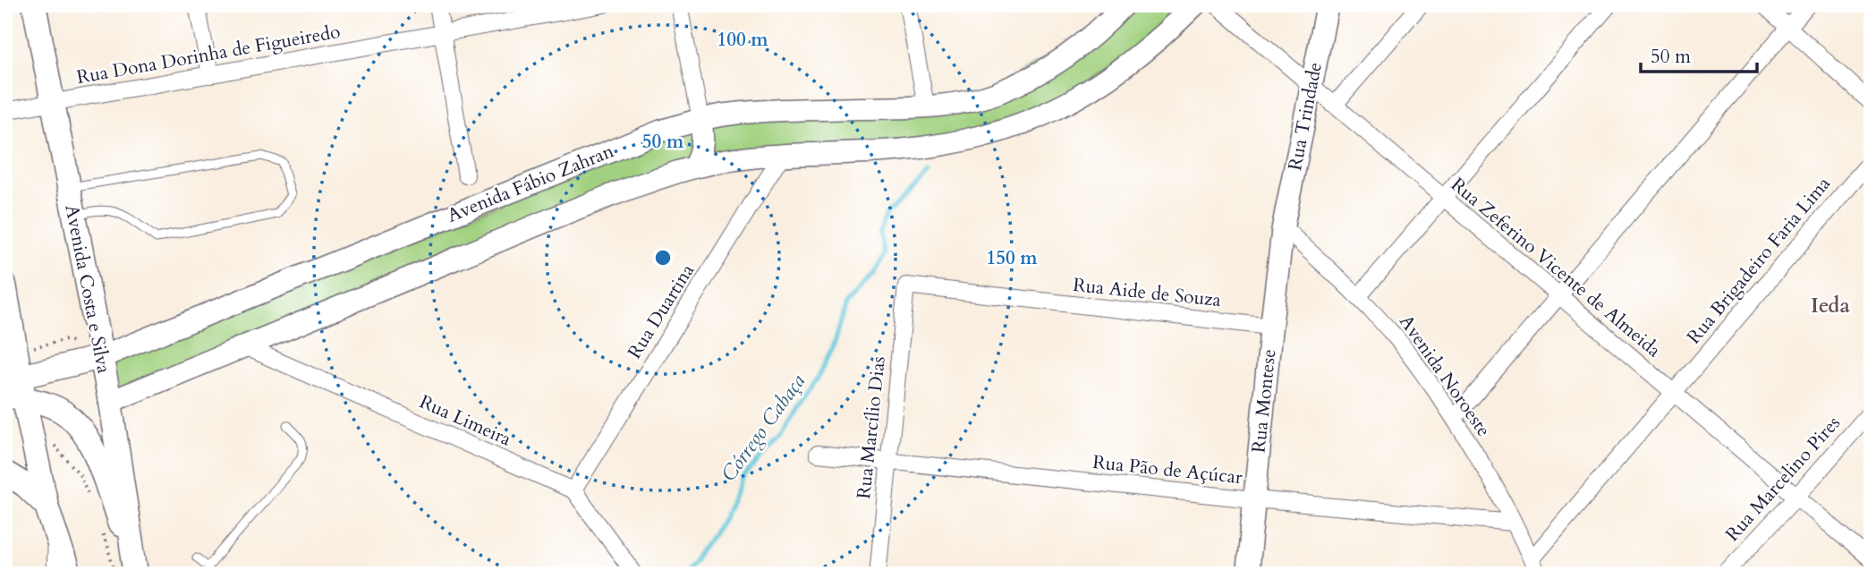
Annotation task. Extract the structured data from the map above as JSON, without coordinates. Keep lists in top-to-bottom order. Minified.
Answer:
{"streets":{"main road":["Rua Trindade","Avenida Fábio Zahran","Avenida Costa e Silva","Rua Montese"],"street":["Rua Dona Dorinha de Figueiredo","Rua Brigadeiro Faria Lima","Rua Zeferino Vicente de Almeida","Rua Aide de Souza","Rua Duartina","Avenida Noroeste","Rua Limeira","Rua Marcílio Dias","Rua Pão de Açúcar","Rua Marcelino Pires"]},"crossings":[["Rua Dona Dorinha de Figueiredo","Avenida Costa e Silva"],["Rua Trindade","Rua Zeferino Vicente de Almeida"],["Rua Trindade","Avenida Noroeste"],["Rua Trindade","Rua Montese"],["Avenida Fábio Zahran","Avenida Costa e Silva"],["Rua Brigadeiro Faria Lima","Rua Zeferino Vicente de Almeida"],["Rua Brigadeiro Faria Lima","Avenida Noroeste"],["Rua Zeferino Vicente de Almeida","Rua Marcelino Pires"],["Rua Aide de Souza","Rua Montese"],["Rua Aide de Souza","Rua Marcílio Dias"],["Rua Duartina","Rua Limeira"],["Avenida Noroeste","Rua Montese"],["Avenida Noroeste","Rua Pão de Açúcar"],["Rua Montese","Rua Pão de Açúcar"],["Rua Marcílio Dias","Rua Pão de Açúcar"]],"districts":["Ieda"],"water":["Córrego Cabaça"],"scale_bar":"50 m","rings":["100 m","50 m","150 m"]}
